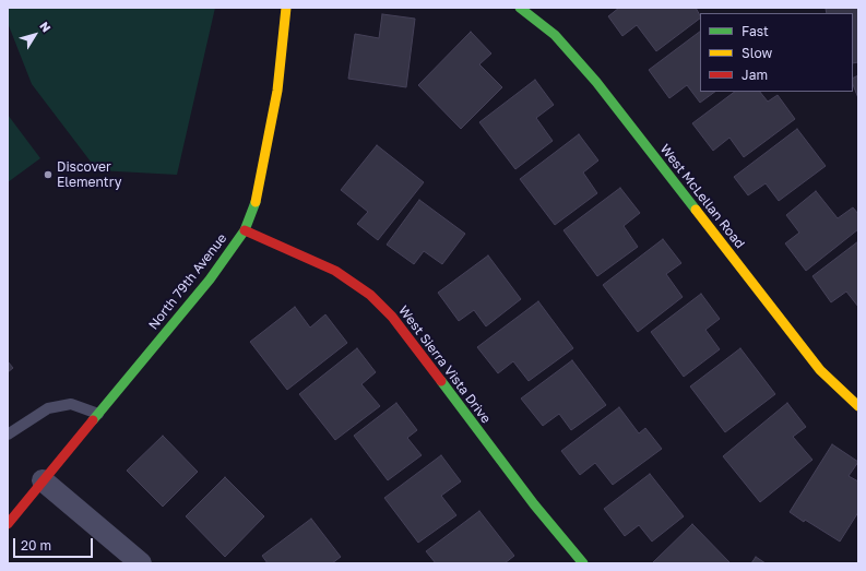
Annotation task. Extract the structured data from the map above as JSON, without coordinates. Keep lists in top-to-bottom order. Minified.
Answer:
{"streets":{"street":["West McLellan Road","North 79th Avenue","West Sierra Vista Drive"]},"crossings":[["North 79th Avenue","West Sierra Vista Drive"]],"places":["Discover Elementry"],"legend":["Fast","Slow","Jam"],"scale_bar":"20 m","north":"top right"}
